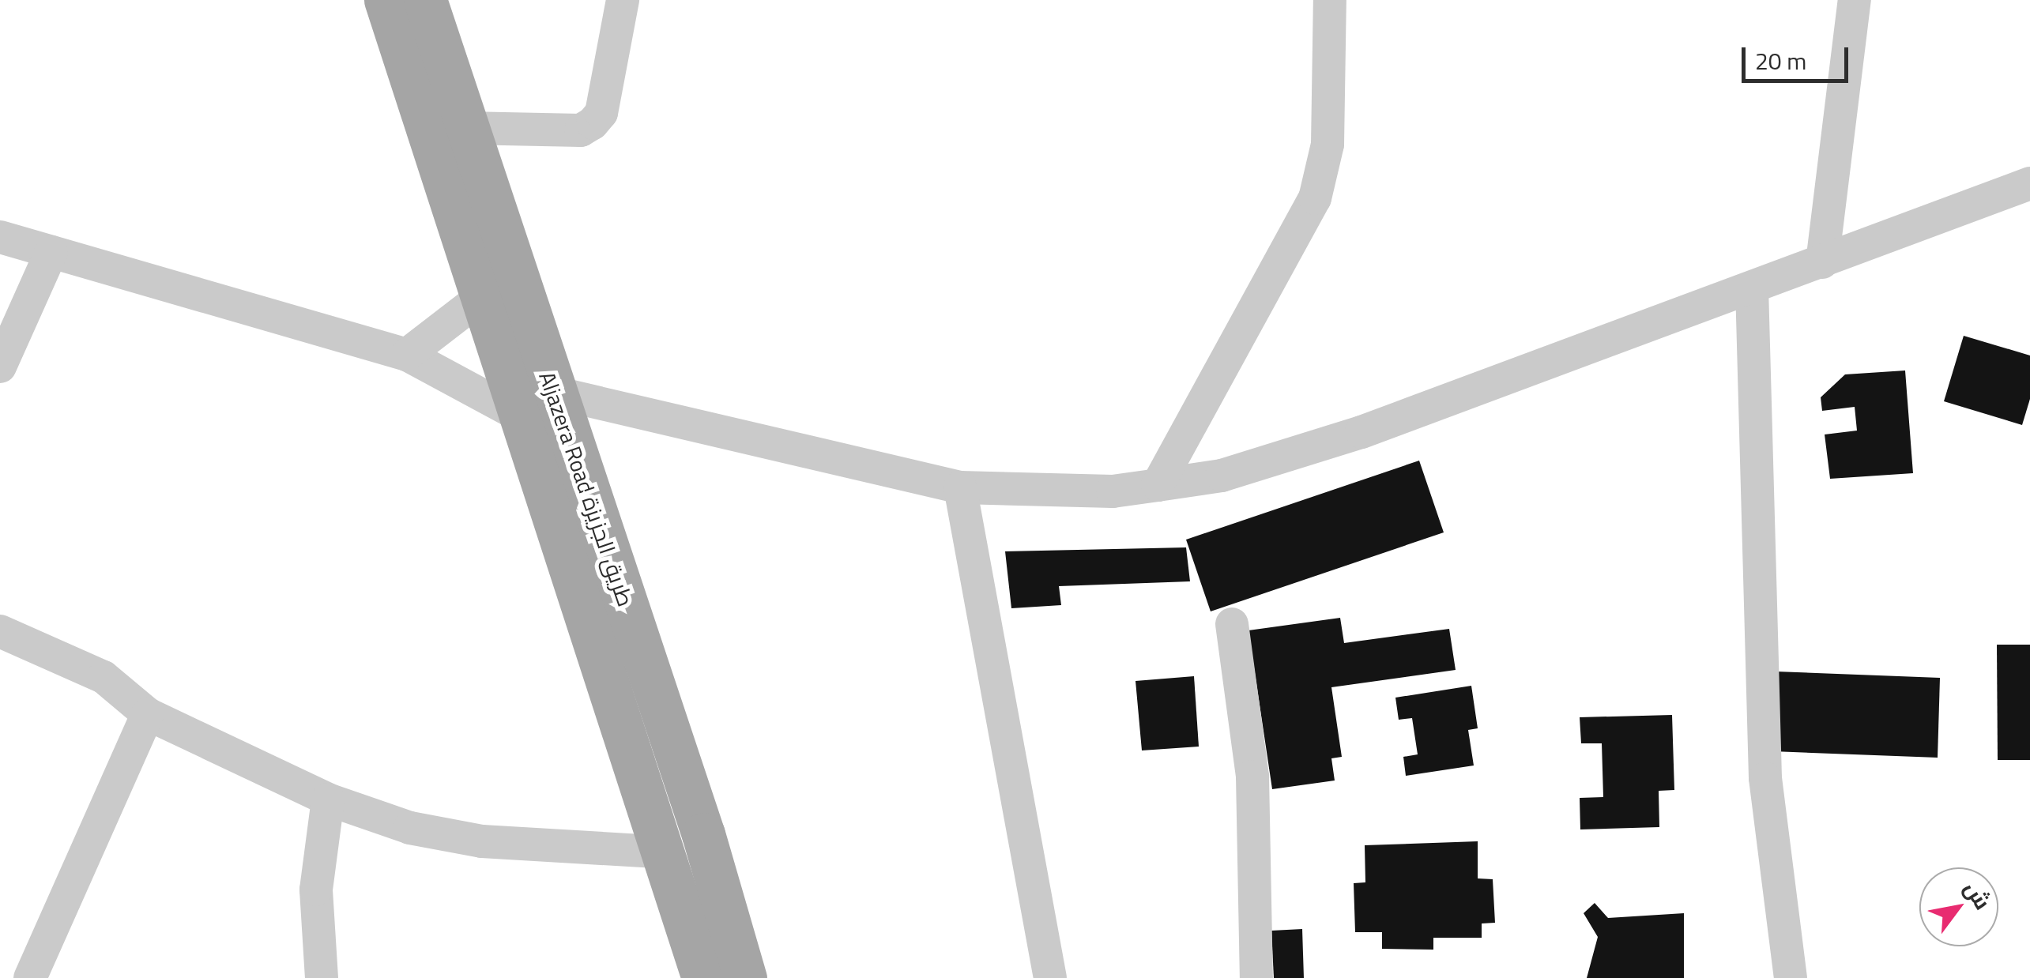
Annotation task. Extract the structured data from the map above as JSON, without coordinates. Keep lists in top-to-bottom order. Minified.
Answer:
{"streets":{"main road":["Aljazera Road طريق الجزيزة"]},"scale_bar":"20 m","north":"top right"}
